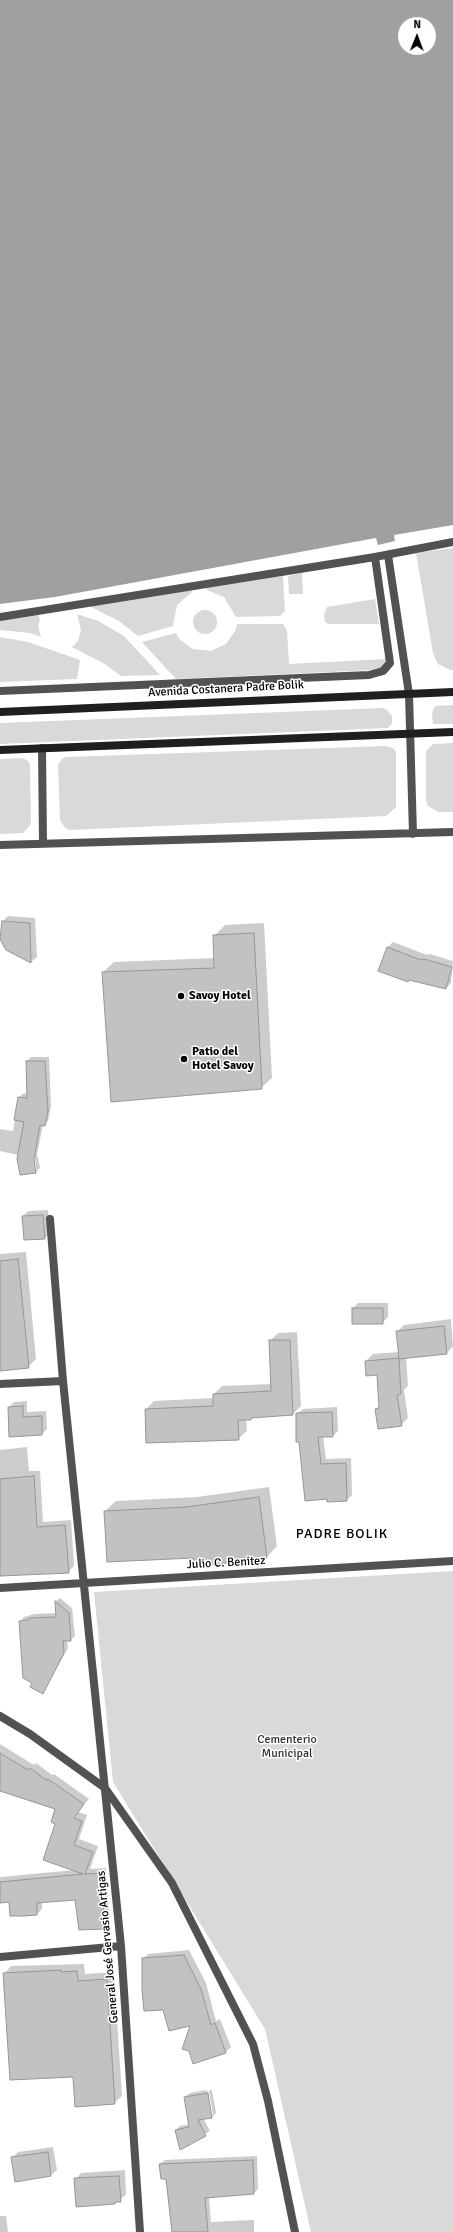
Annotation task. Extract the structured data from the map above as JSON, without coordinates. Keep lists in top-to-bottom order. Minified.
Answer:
{"streets":{"main road":["Avenida Costanera Padre Bolik"],"street":["Julio C. Benitez","General José Gervasio Artigas"]},"crossings":[["Julio C. Benitez","General José Gervasio Artigas"]],"districts":["PADRE BOLIK"],"parks":["Cementerio Municipal"],"places":["Savoy Hotel","Patio del Hotel Savoy"],"north":"top"}
